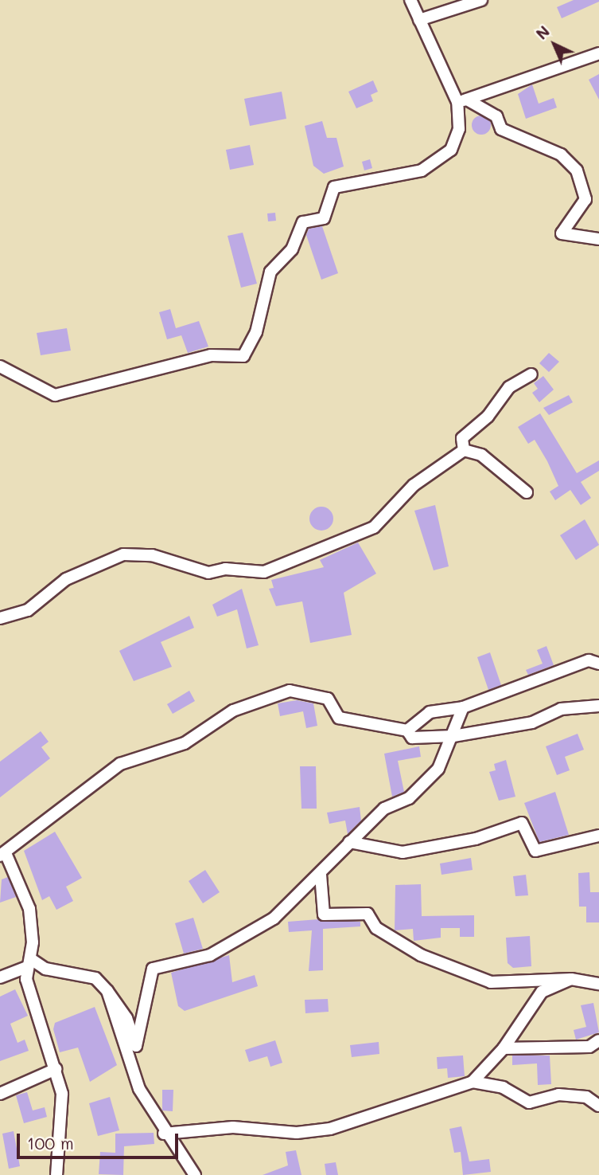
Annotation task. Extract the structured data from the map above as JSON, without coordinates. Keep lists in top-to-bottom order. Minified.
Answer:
{"scale_bar":"100 m","north":"top left"}
